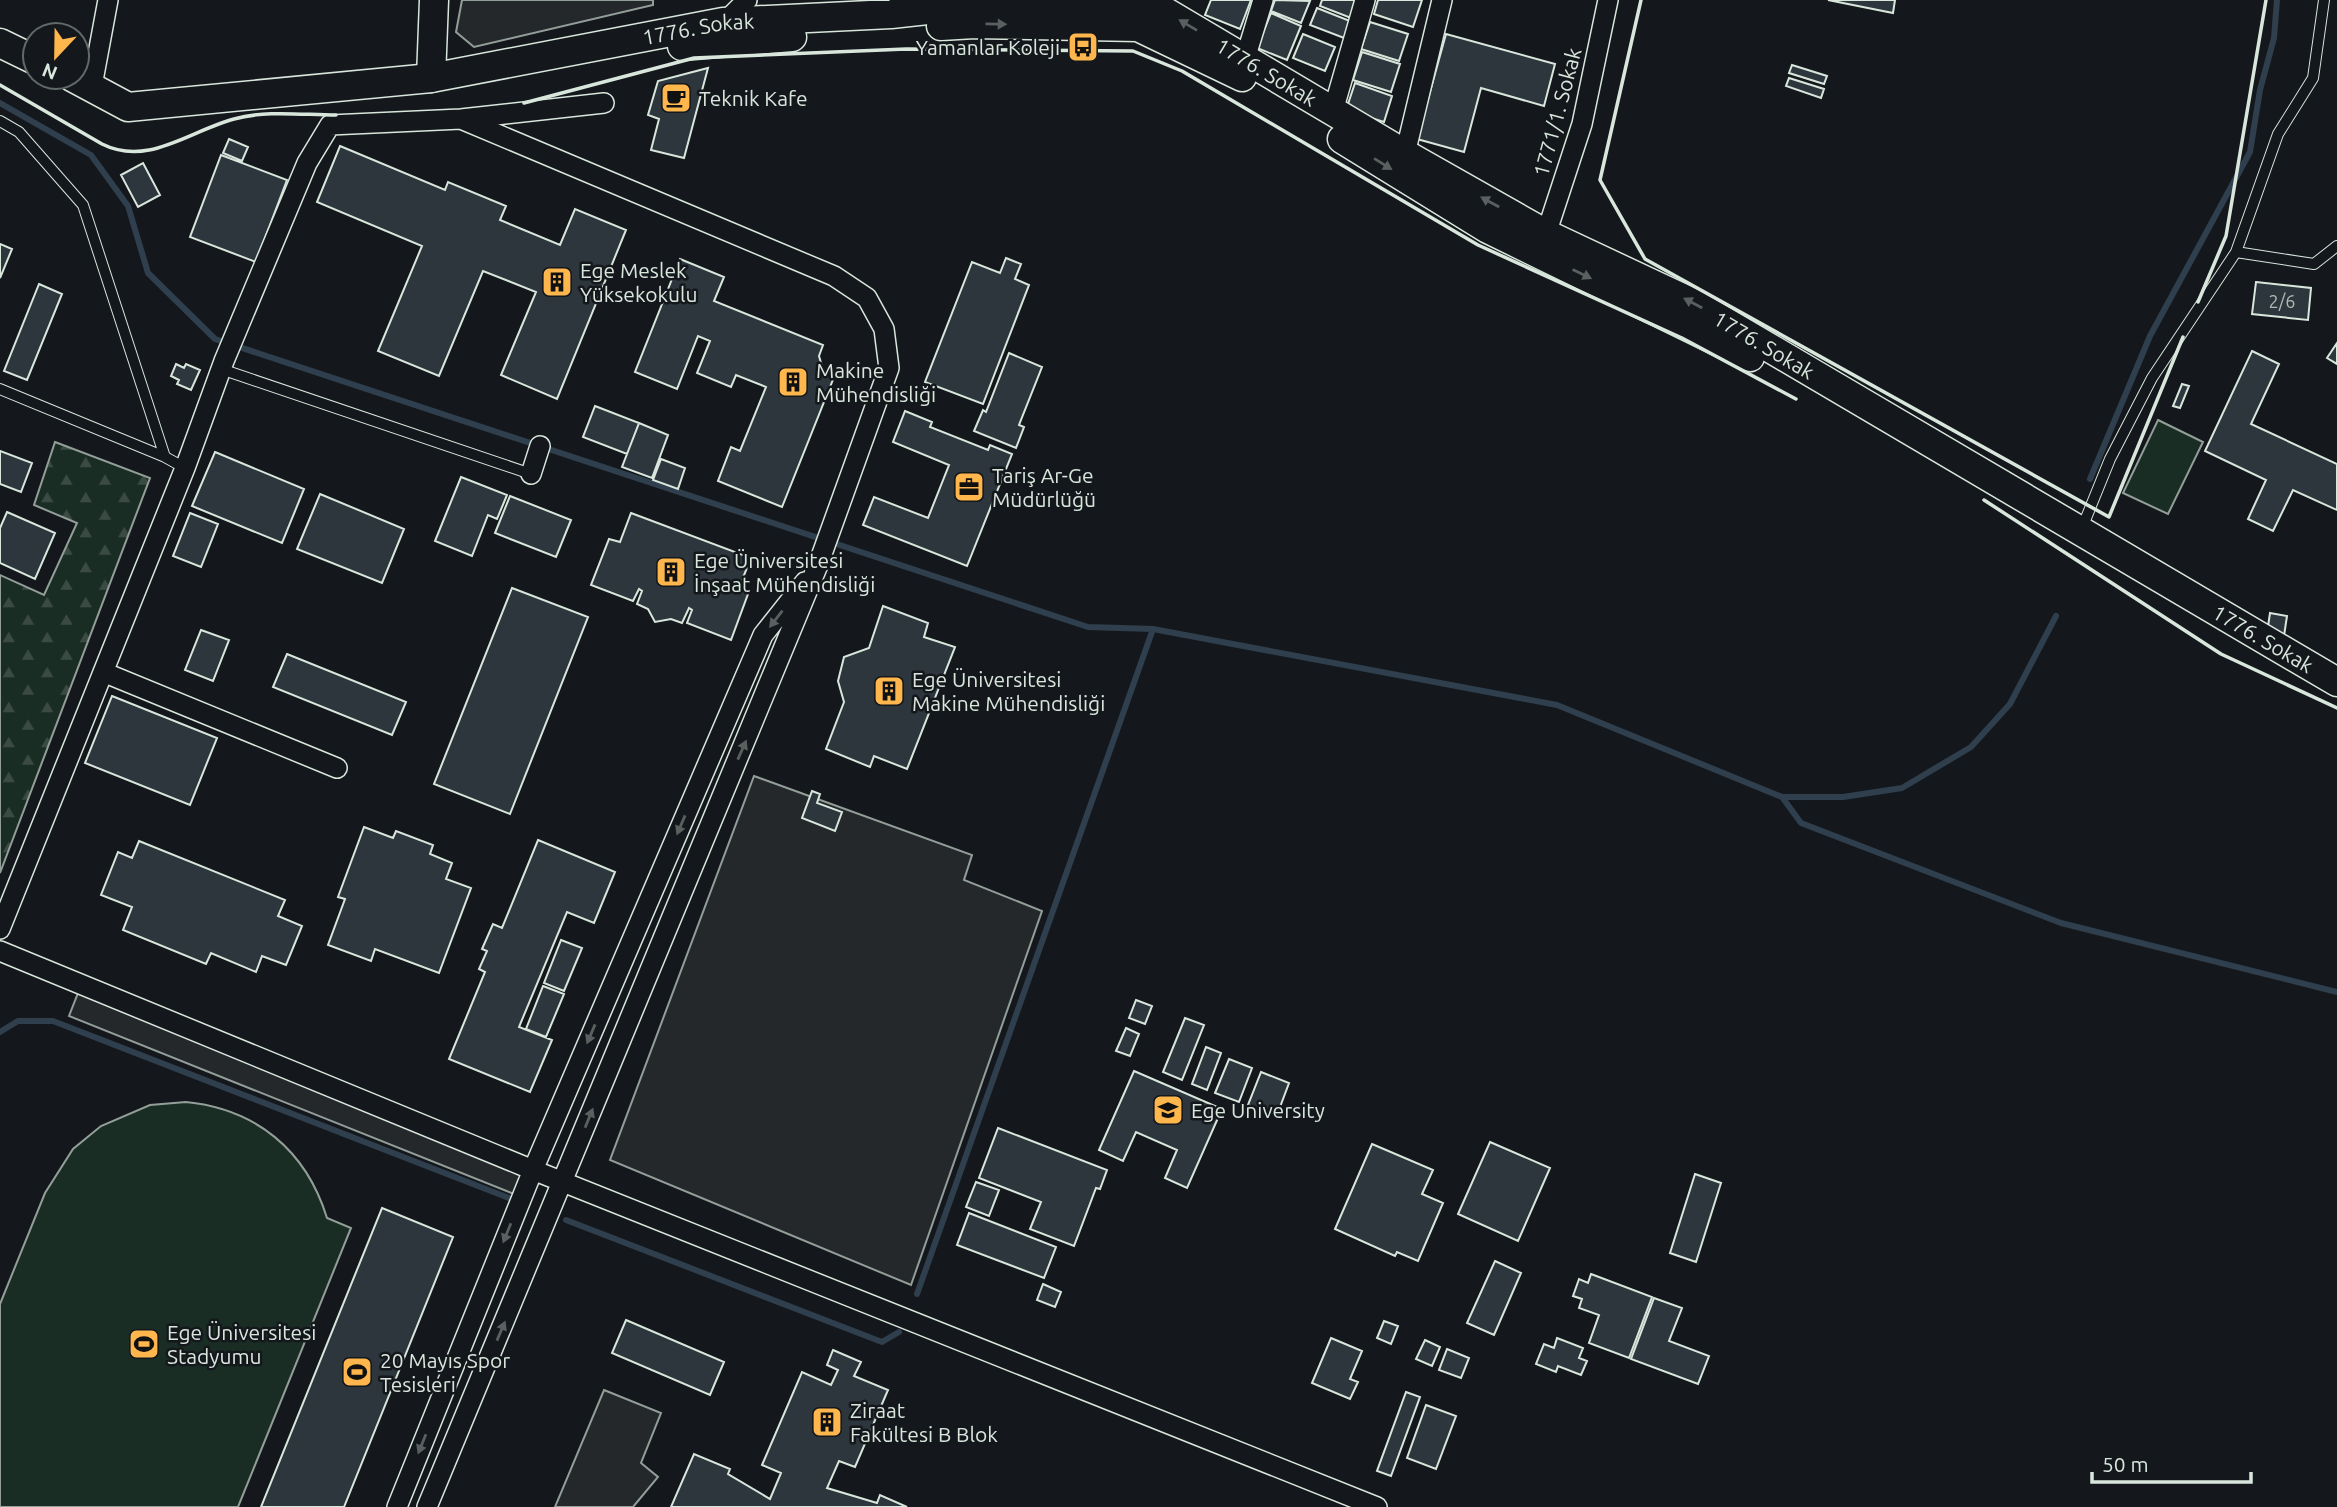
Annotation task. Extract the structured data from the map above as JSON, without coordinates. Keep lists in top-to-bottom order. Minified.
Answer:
{"streets":{"street":["1776. Sokak","1771/1. Sokak"]},"crossings":[["1776. Sokak","1771/1. Sokak"]],"places":{"bus stop":["Yamanlar Koleji"],"cafe":["Teknik Kafe"],"building":["Ege Meslek Yüksekokulu","Makine Mühendisliği","Ege Üniversitesi İnşaat Mühendisliği","Ege Üniversitesi Makine Mühendisliği","Ziraat Fakültesi B Blok"],"office":["Tariş Ar-Ge Müdürlüğü"],"school or university":["Ege University"],"sports":["Ege Üniversitesi Stadyumu","20 Mayıs Spor Tesisleri"]},"house_numbers":["2/6"],"scale_bar":"50 m","north":"bottom"}
